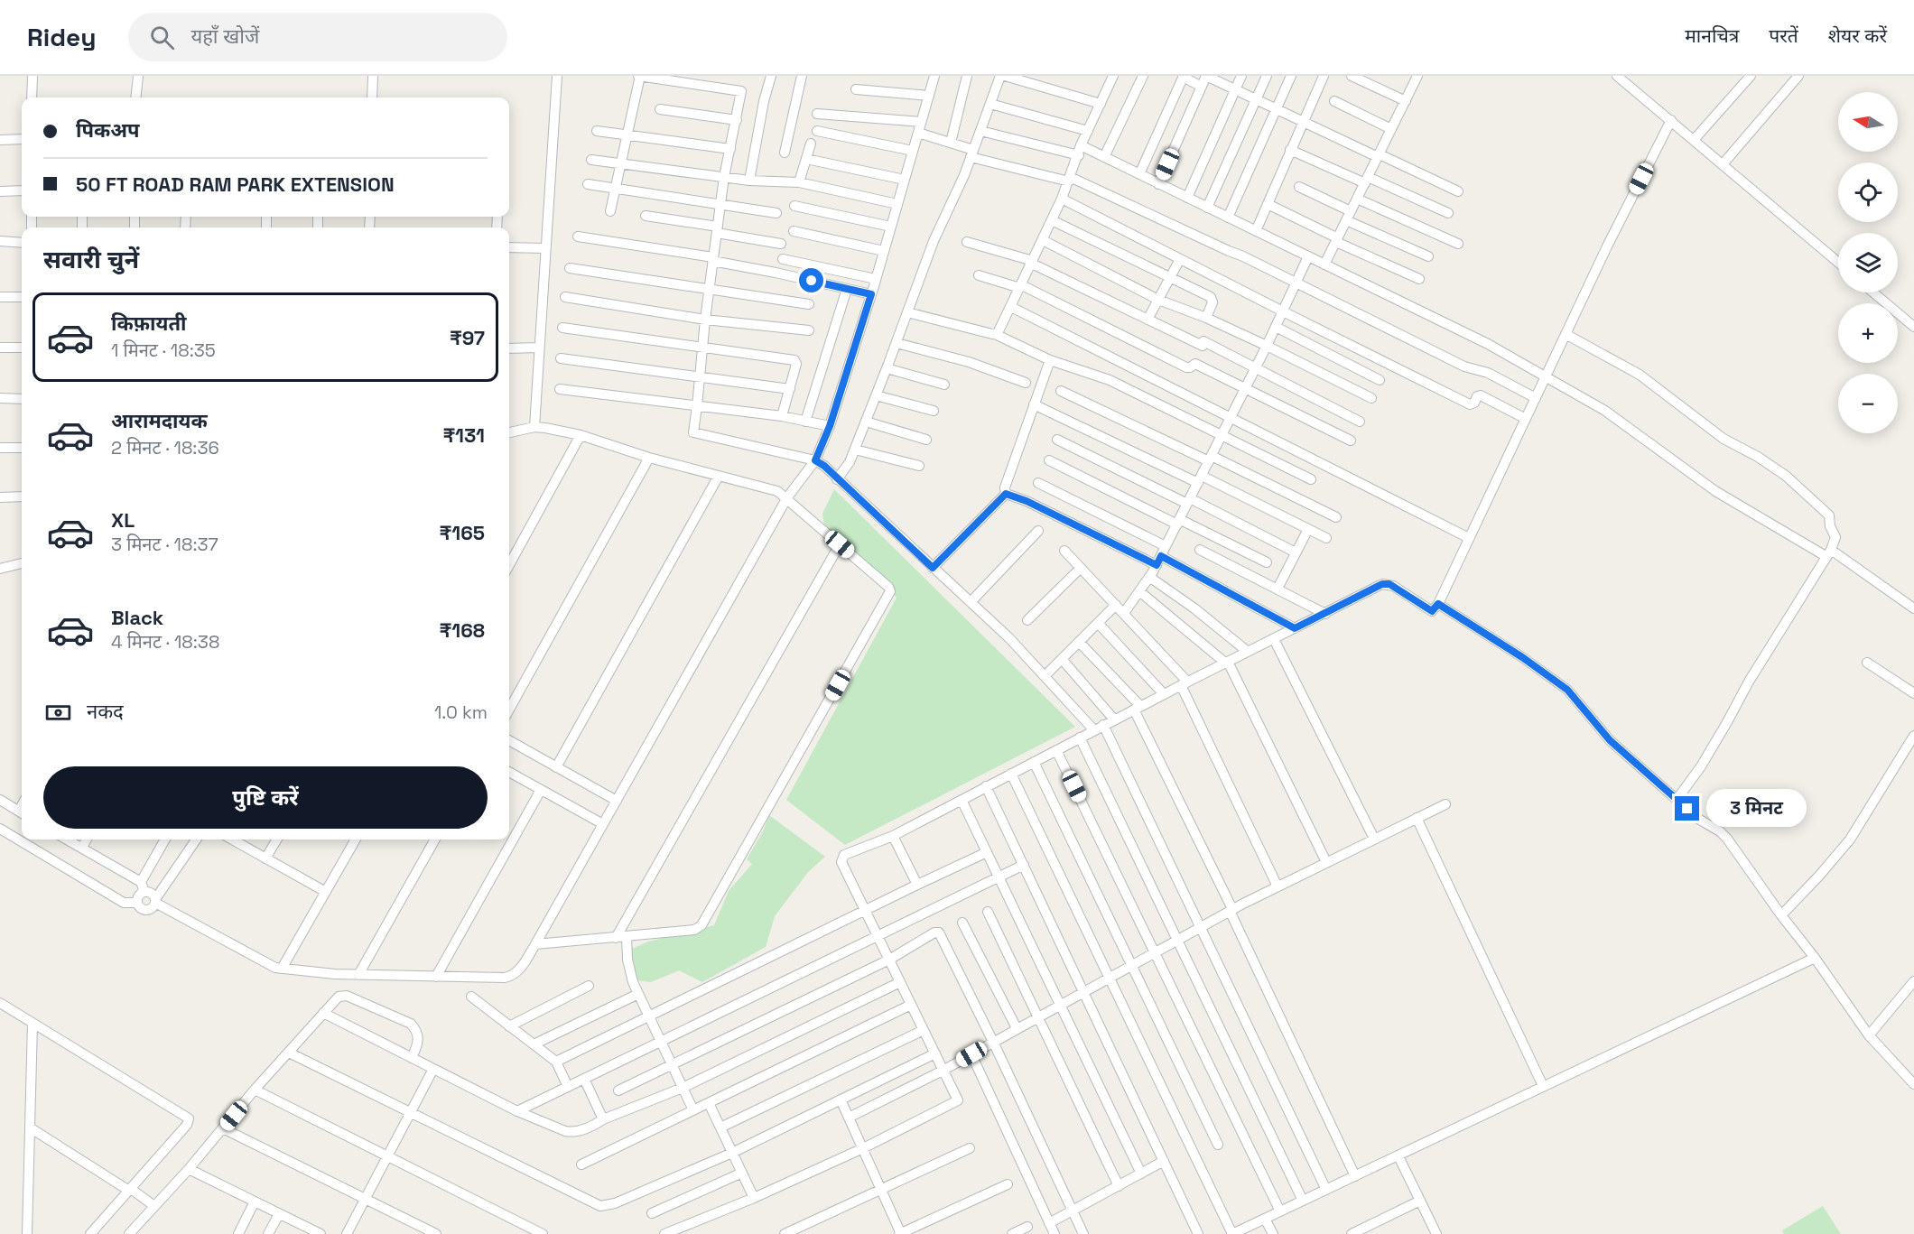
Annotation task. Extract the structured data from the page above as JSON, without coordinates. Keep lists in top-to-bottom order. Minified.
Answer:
{"north":"left","page":{"header":"Ridey","search":"यहाँ खोजें","nav":["मानचित्र","परतें","शेयर करें"],"map_buttons":["+","−"],"banner":["पिकअप","50 FT ROAD RAM PARK EXTENSION"],"heading":"सवारी चुनें","list":[{"name":"किफ़ायती","note":"1 मिनट · 18:35","value":"₹97"},{"name":"आरामदायक","note":"2 मिनट · 18:36","value":"₹131"},{"name":"XL","note":"3 मिनट · 18:37","value":"₹165"},{"name":"Black","note":"4 मिनट · 18:38","value":"₹168"}],"pay":["नकद","1.0 km"],"buttons":"पुष्टि करें","bubble":"3 मिनट"}}
